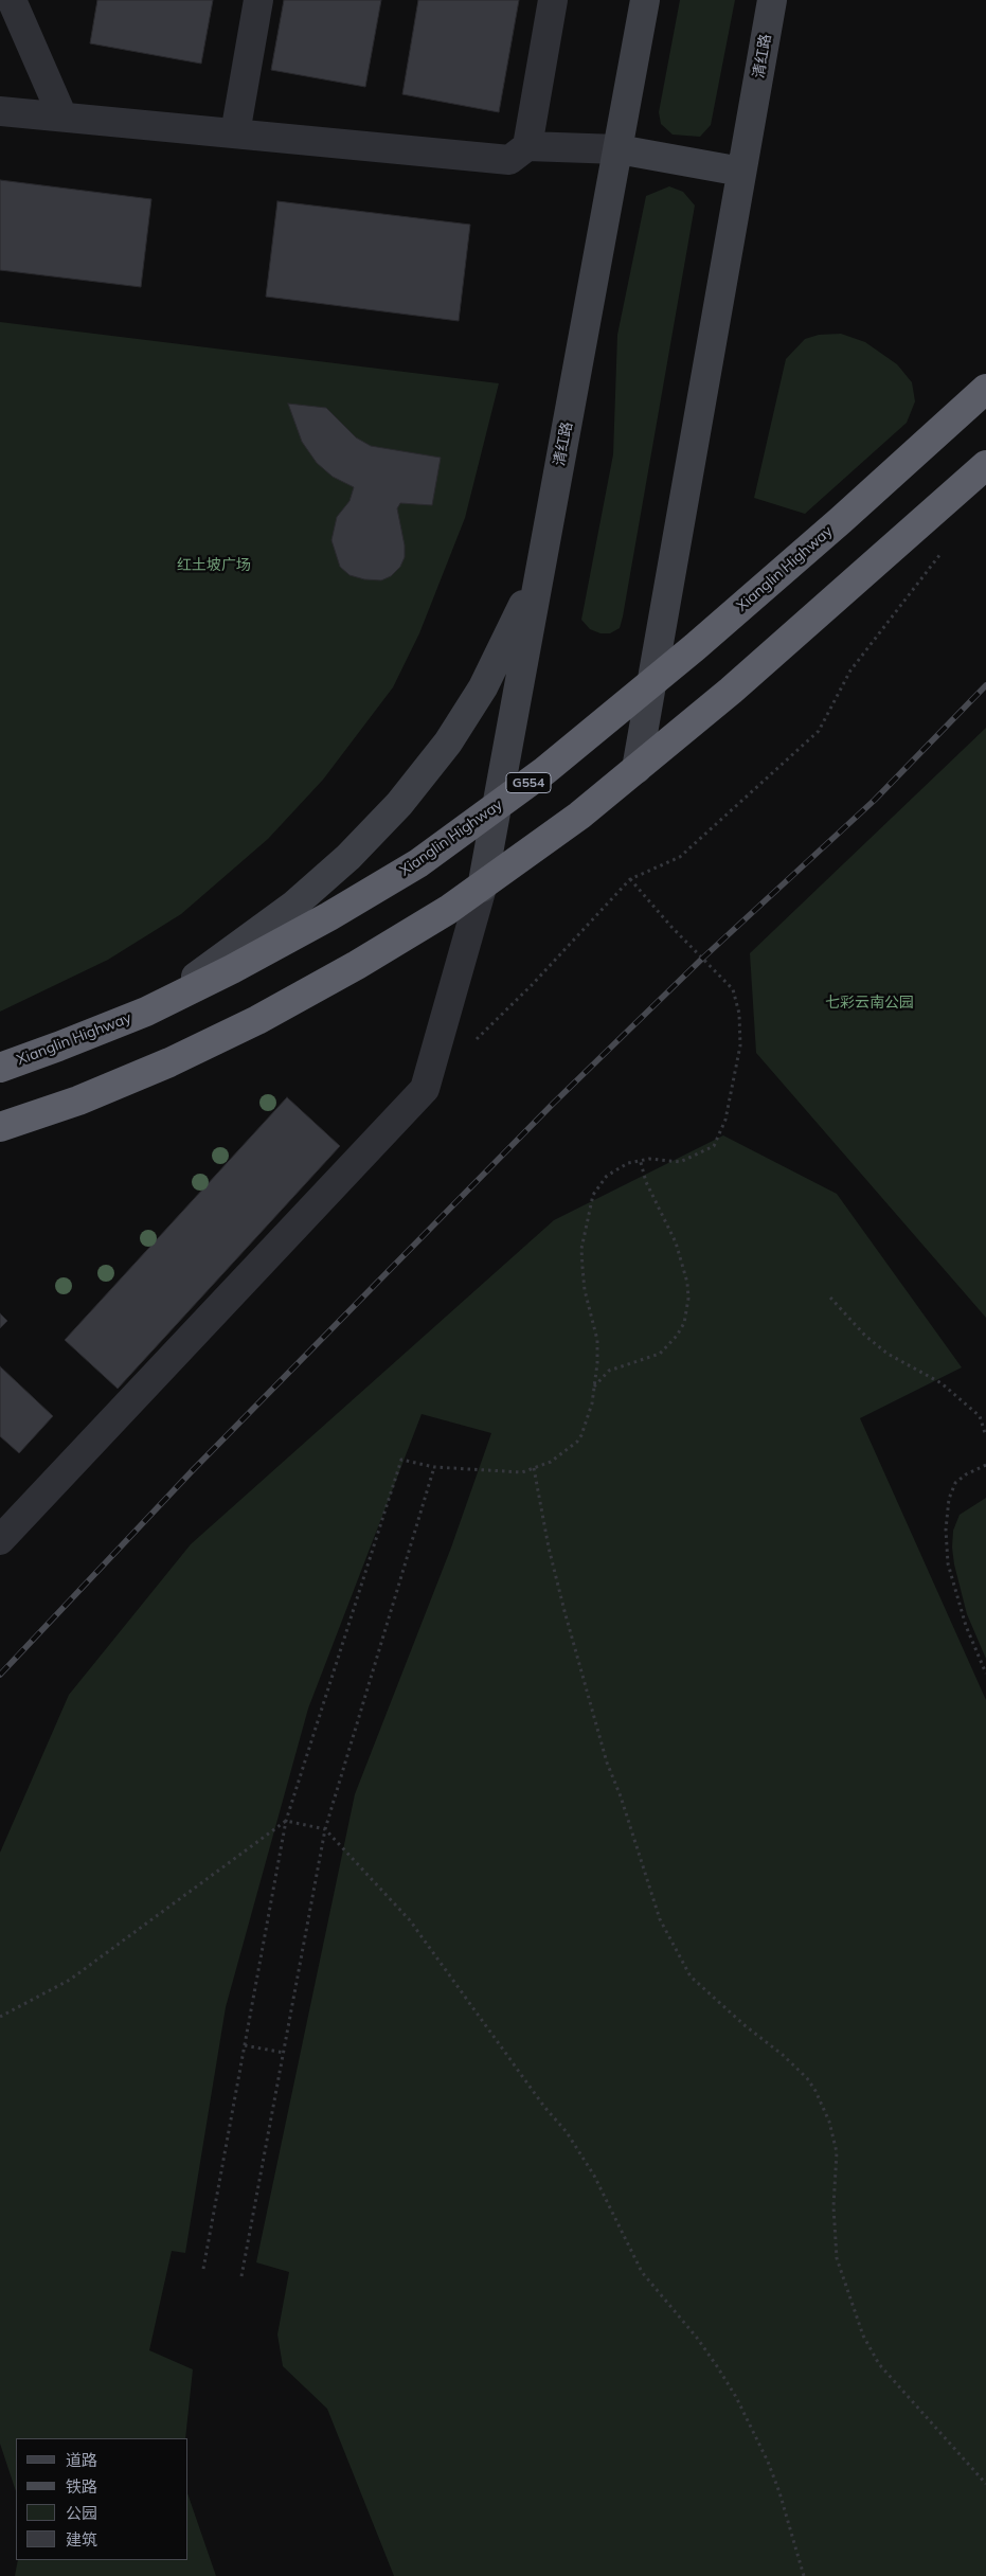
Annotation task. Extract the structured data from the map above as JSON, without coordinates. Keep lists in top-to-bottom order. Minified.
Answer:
{"streets":{"highway":["Xianglin Highway","G554"],"main road":["清红路"]},"crossings":[["清红路","Xianglin Highway"]],"parks":["红土坡广场","七彩云南公园"],"legend":["道路","铁路","公园","建筑"]}
